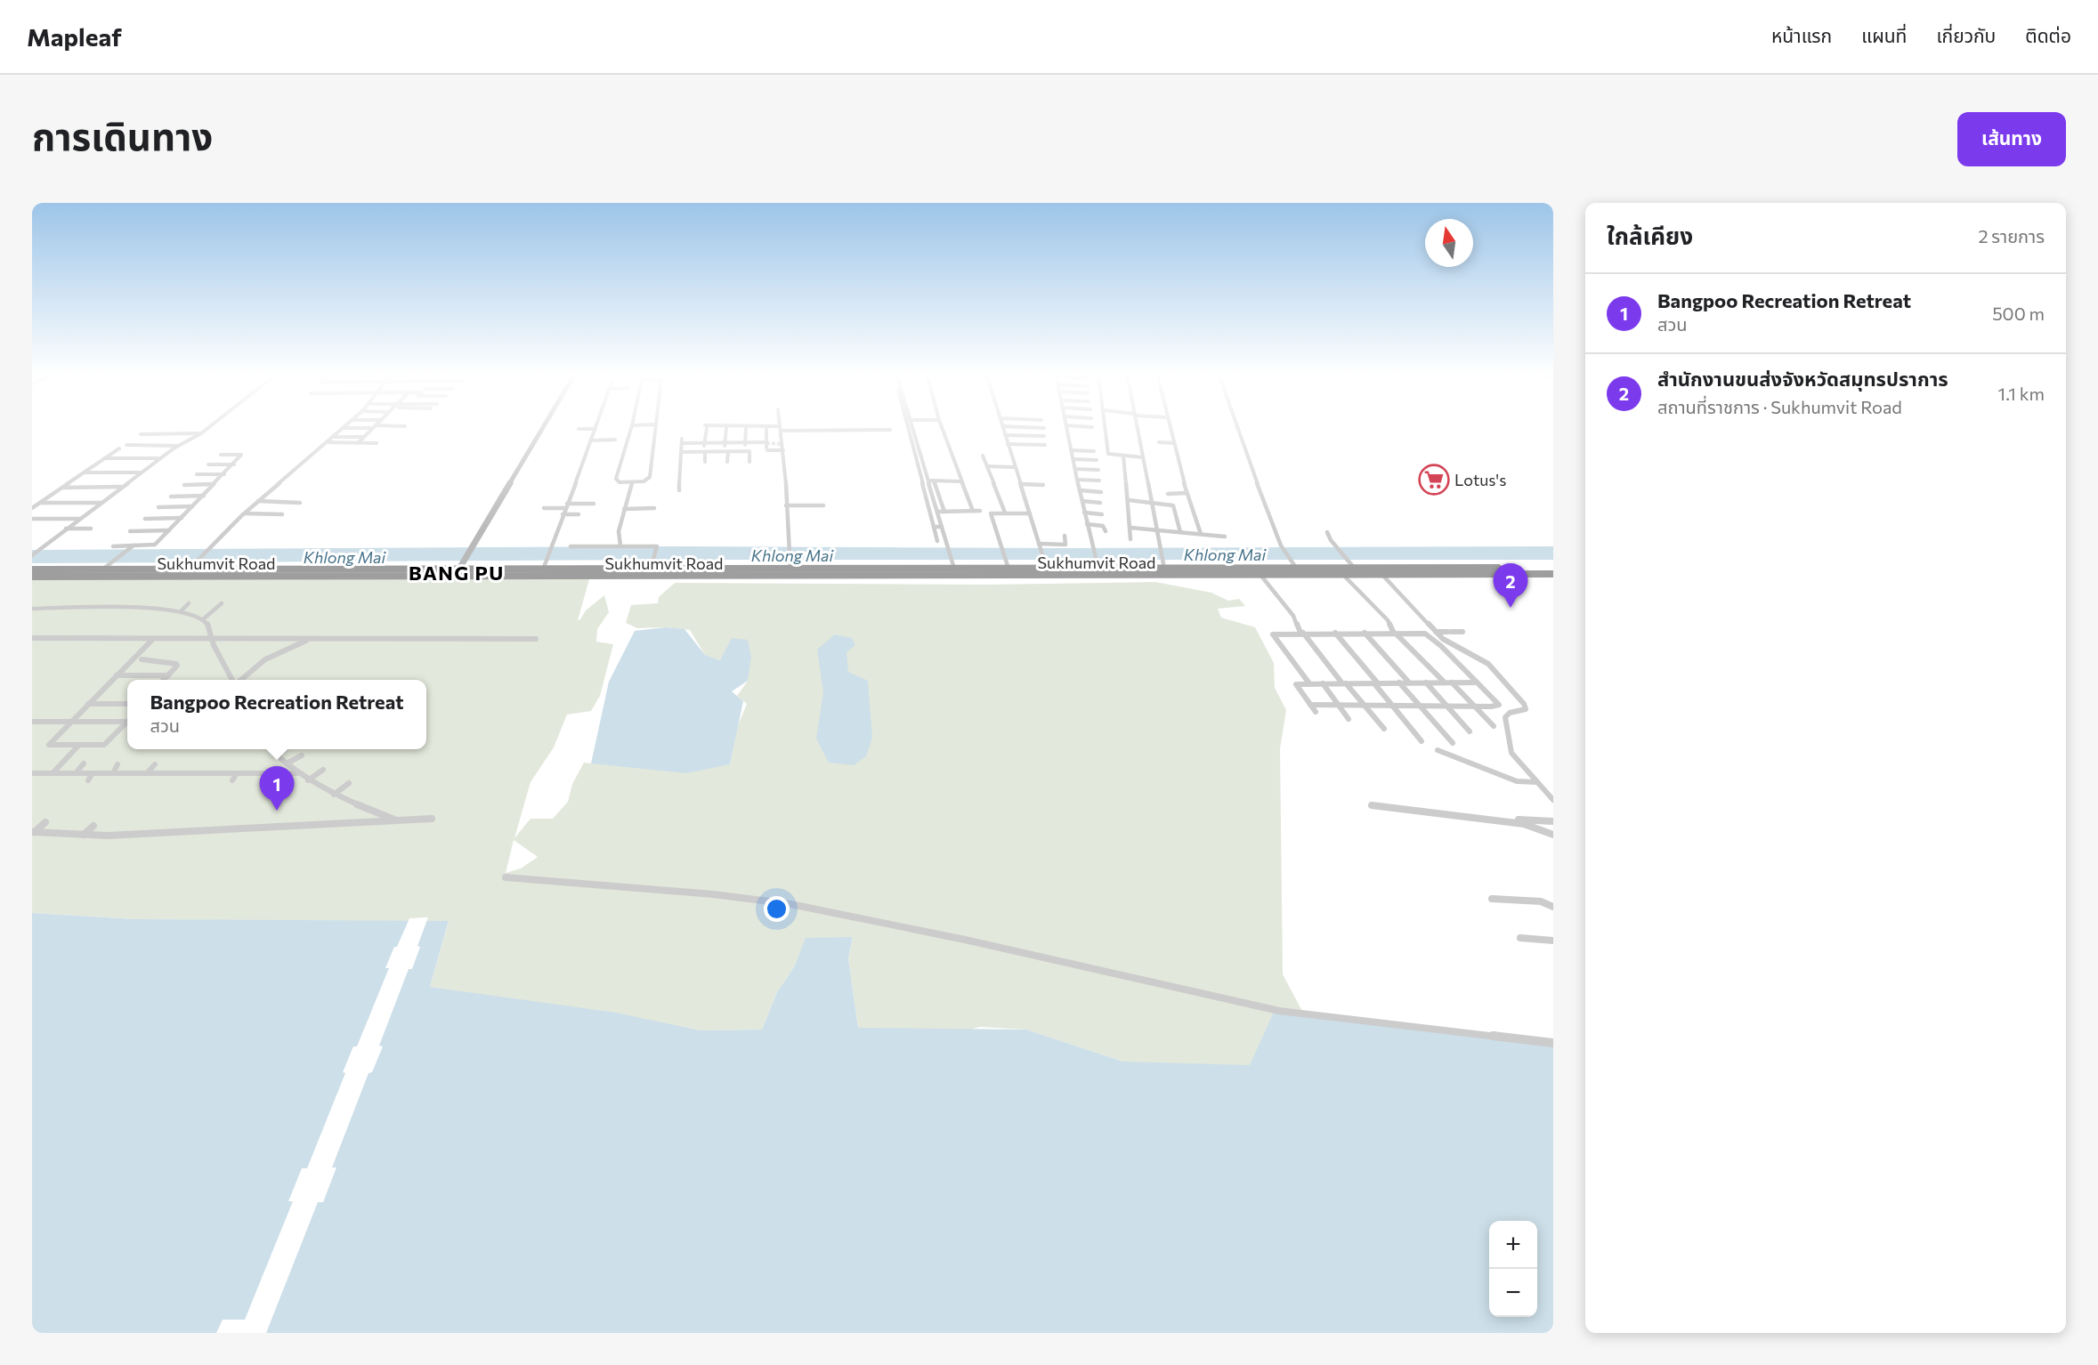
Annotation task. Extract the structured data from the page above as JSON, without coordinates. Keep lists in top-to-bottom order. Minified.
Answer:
{"streets":{"highway":["Sukhumvit Road"]},"districts":["BANG PU"],"water":["Khlong Mai"],"places":{"supermarket":["Lotus's"]},"north":"top","page":{"header":"Mapleaf","nav":["หน้าแรก","แผนที่","เกี่ยวกับ","ติดต่อ"],"title":"การเดินทาง","buttons":"เส้นทาง","heading":["ใกล้เคียง","2 รายการ"],"list":[{"mark":"1","name":"Bangpoo Recreation Retreat","note":"สวน","value":"500 m"},{"mark":"2","name":"สำนักงานขนส่งจังหวัดสมุทรปราการ","note":"สถานที่ราชการ · Sukhumvit Road","value":"1.1 km"}],"pins":["2","1"],"popup":["Bangpoo Recreation Retreat","สวน"],"map_buttons":["+","−"]}}
